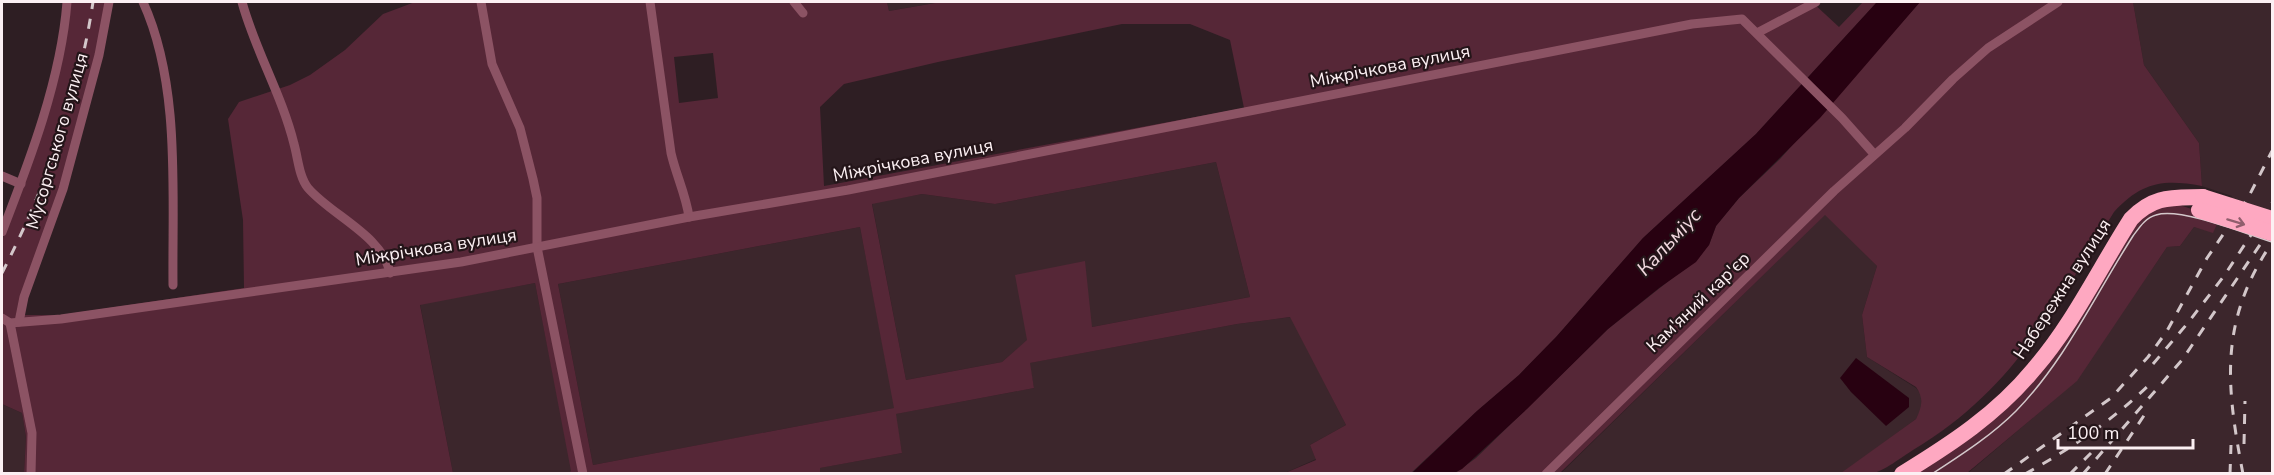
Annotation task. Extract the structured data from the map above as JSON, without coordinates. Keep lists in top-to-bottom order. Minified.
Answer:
{"streets":{"highway":["Набережна вулиця"],"street":["Міжрічкова вулиця","Мусоргського вулиця","Кам'яний кар'єр"]},"crossings":[["Міжрічкова вулиця","Мусоргського вулиця"]],"water":["Кальміус"],"scale_bar":"100 m"}
